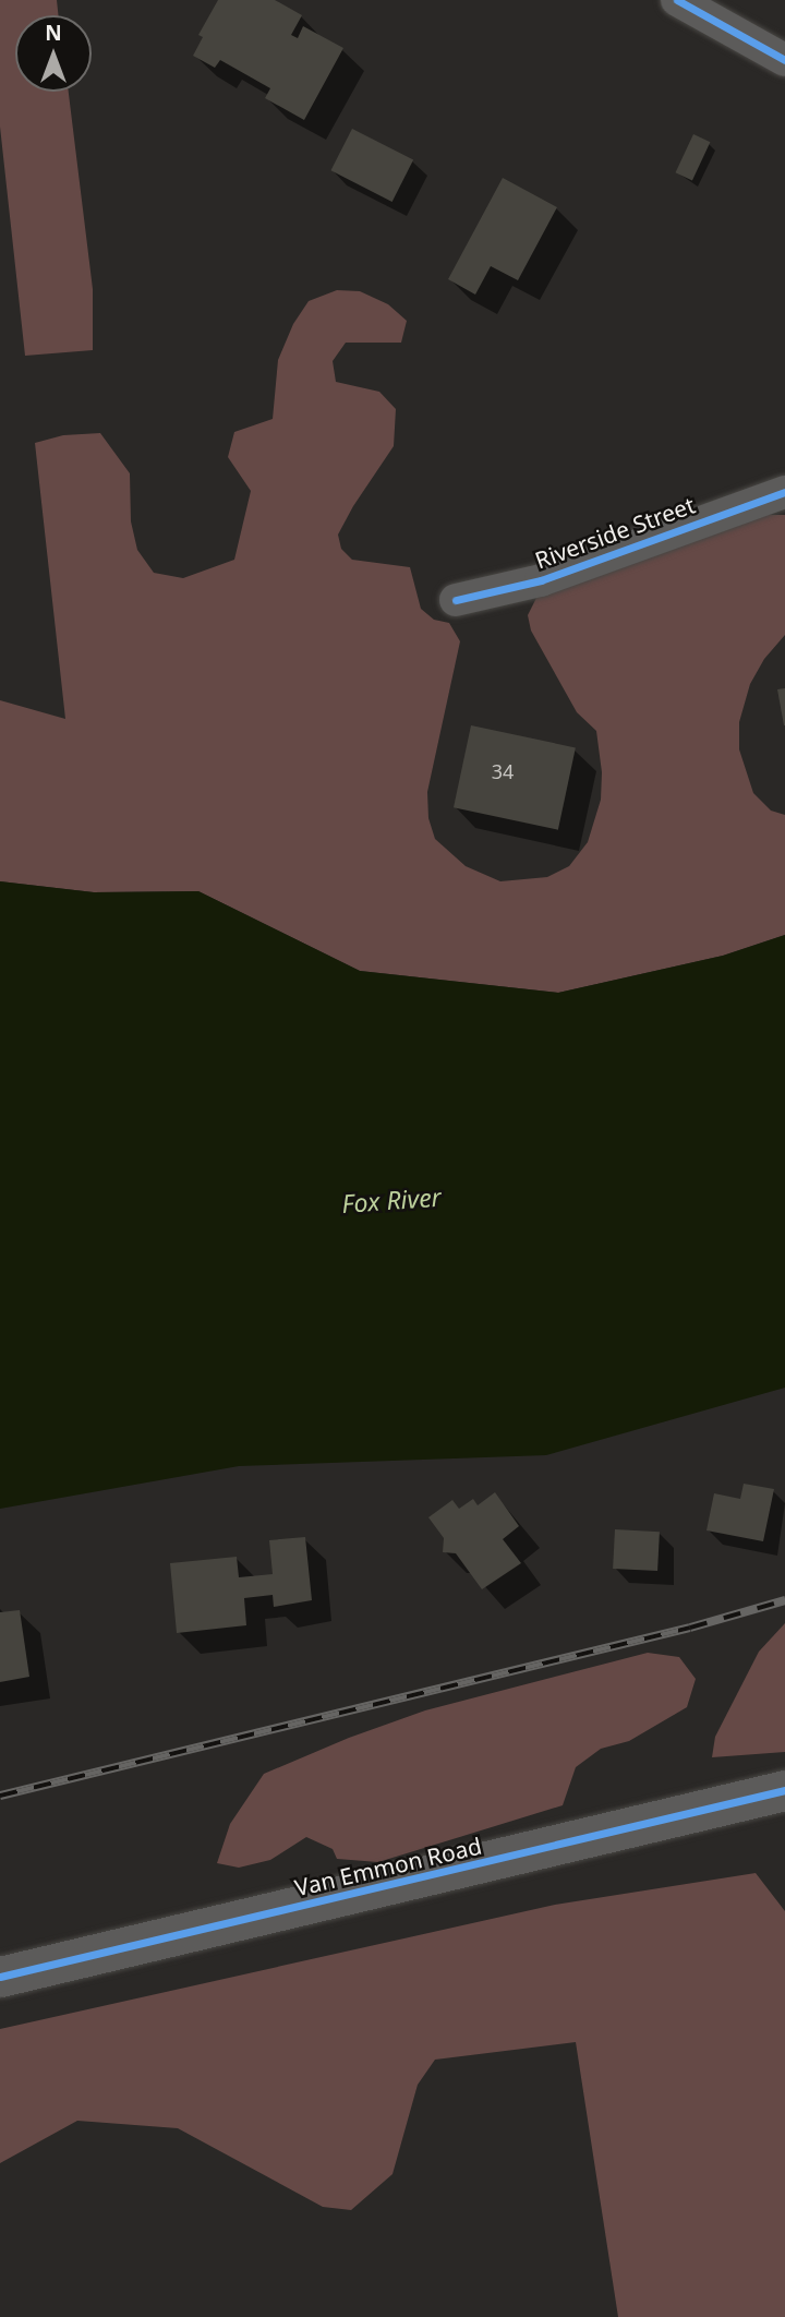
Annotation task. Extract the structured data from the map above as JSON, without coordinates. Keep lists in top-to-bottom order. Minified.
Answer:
{"streets":{"street":["Riverside Street","Van Emmon Road"]},"water":["Fox River"],"house_numbers":["34"],"north":"top"}
